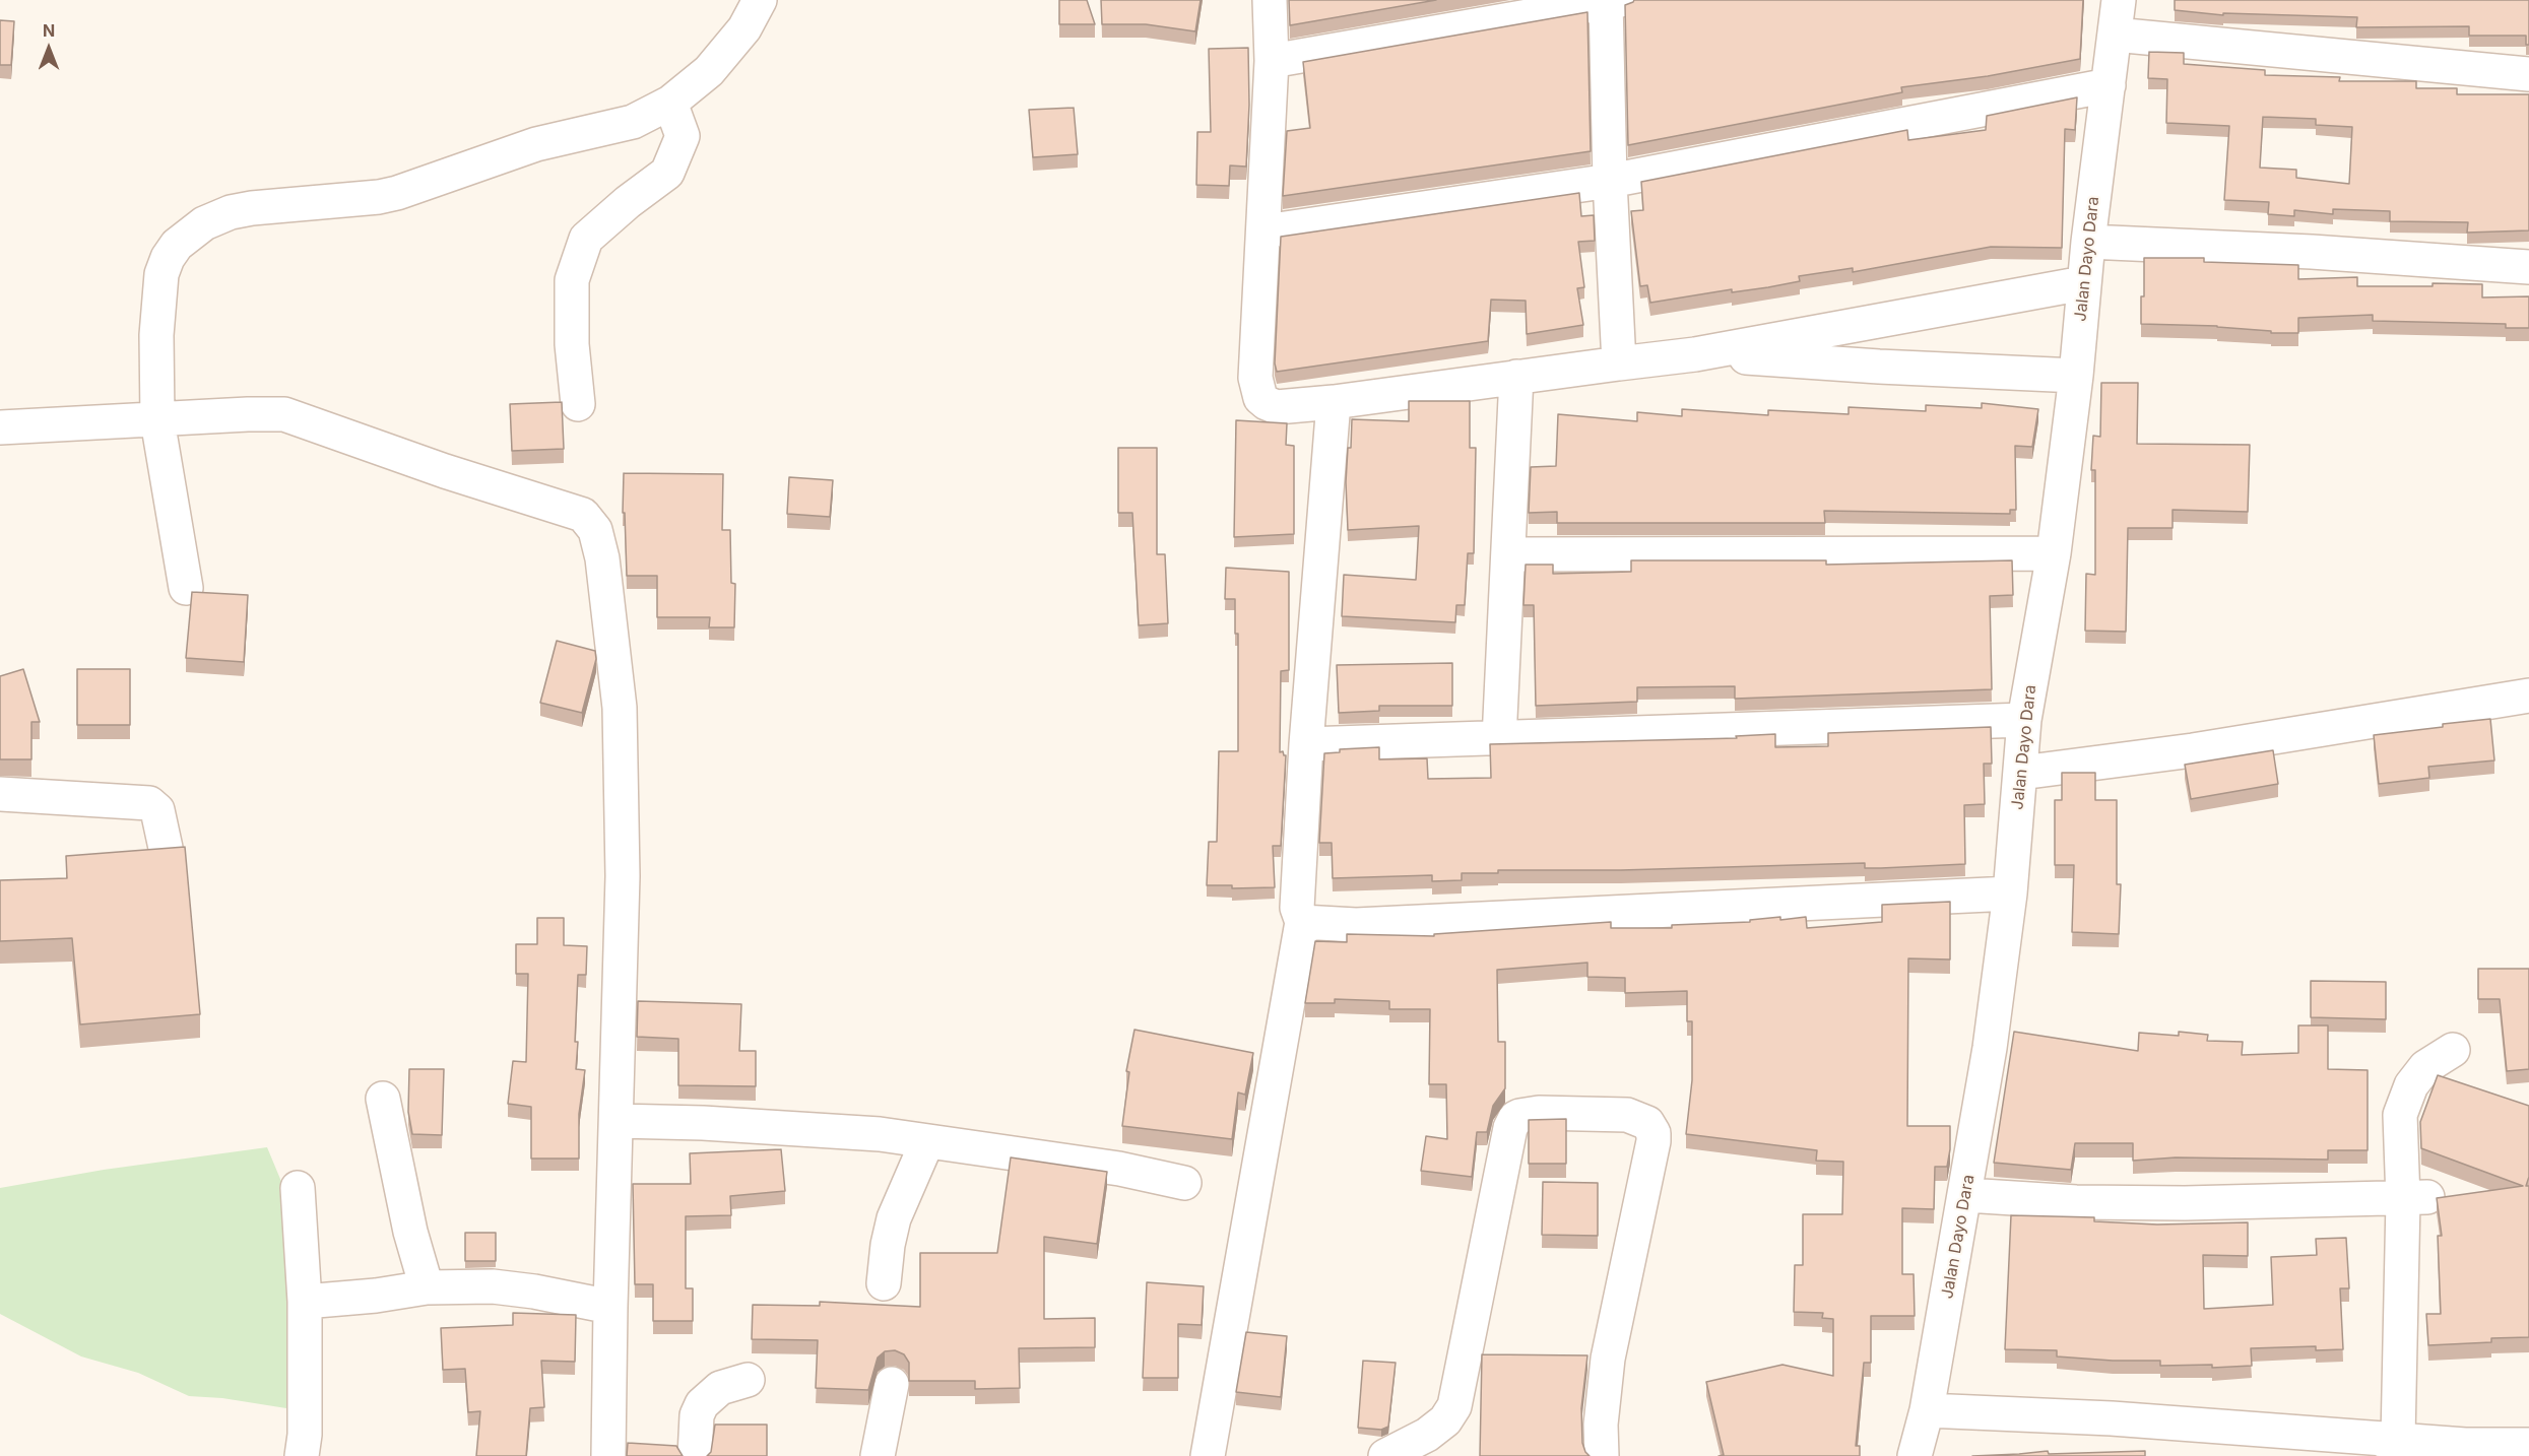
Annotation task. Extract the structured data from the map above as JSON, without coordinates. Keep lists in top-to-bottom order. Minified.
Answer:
{"streets":{"street":["Jalan Dayo Dara"]},"north":"top"}
